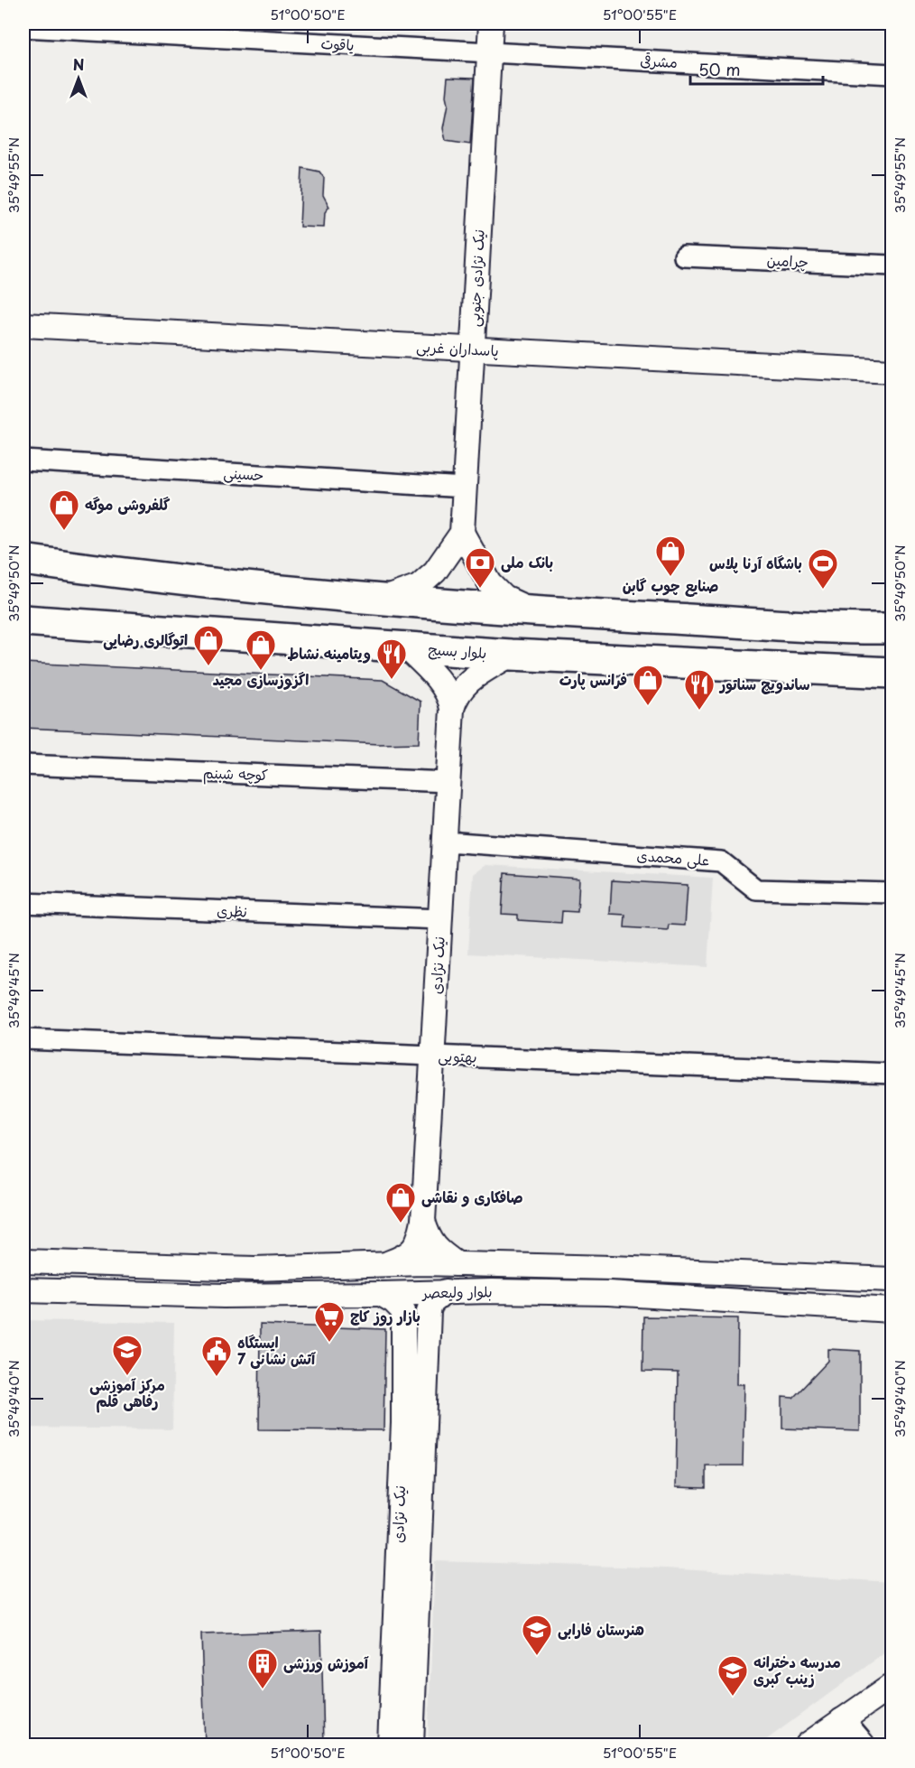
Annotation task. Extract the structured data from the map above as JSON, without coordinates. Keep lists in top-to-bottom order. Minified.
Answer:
{"streets":{"main road":["بلوار بسیج"],"street":["یاقوت","مشرقی","چرامین","نیک نژادی جنوبی","پاسداران غربی","حسینی","کوچه شبنم","علی محمدی","نظری","نیک نژادی","بهتویی","بلوار ولیعصر"]},"crossings":[["یاقوت","مشرقی"],["یاقوت","نیک نژادی جنوبی"],["مشرقی","نیک نژادی جنوبی"],["نیک نژادی جنوبی","پاسداران غربی"],["نیک نژادی جنوبی","حسینی"],["کوچه شبنم","نیک نژادی"],["علی محمدی","نیک نژادی"],["نظری","نیک نژادی"],["نیک نژادی","بهتویی"]],"places":{"shop":["گلفروشی موگه","صنایع چوب گابن","اتوگالری رضایی","اگزوزسازی مجید","فرانس پارت","صافکاری و نقاشی"],"bank":["بانک ملی"],"sports":["باشگاه آرنا پلاس"],"restaurant":["ویتامینه نشاط","ساندویچ سناتور"],"supermarket":["بازار روز کاج"],"school or university":["مرکز آموزشی رفاهی قلم","هنرستان فارابی","مدرسه دخترانه زینب کبری"],"public building":["ایستگاه آتش نشانی 7"],"building":["آموزش ورزشی"]},"scale_bar":"50 m","north":"top","coordinates":["51°00'50\"E","51°00'55\"E","35°49'55\"N","35°49'50\"N","35°49'45\"N","35°49'40\"N"]}
